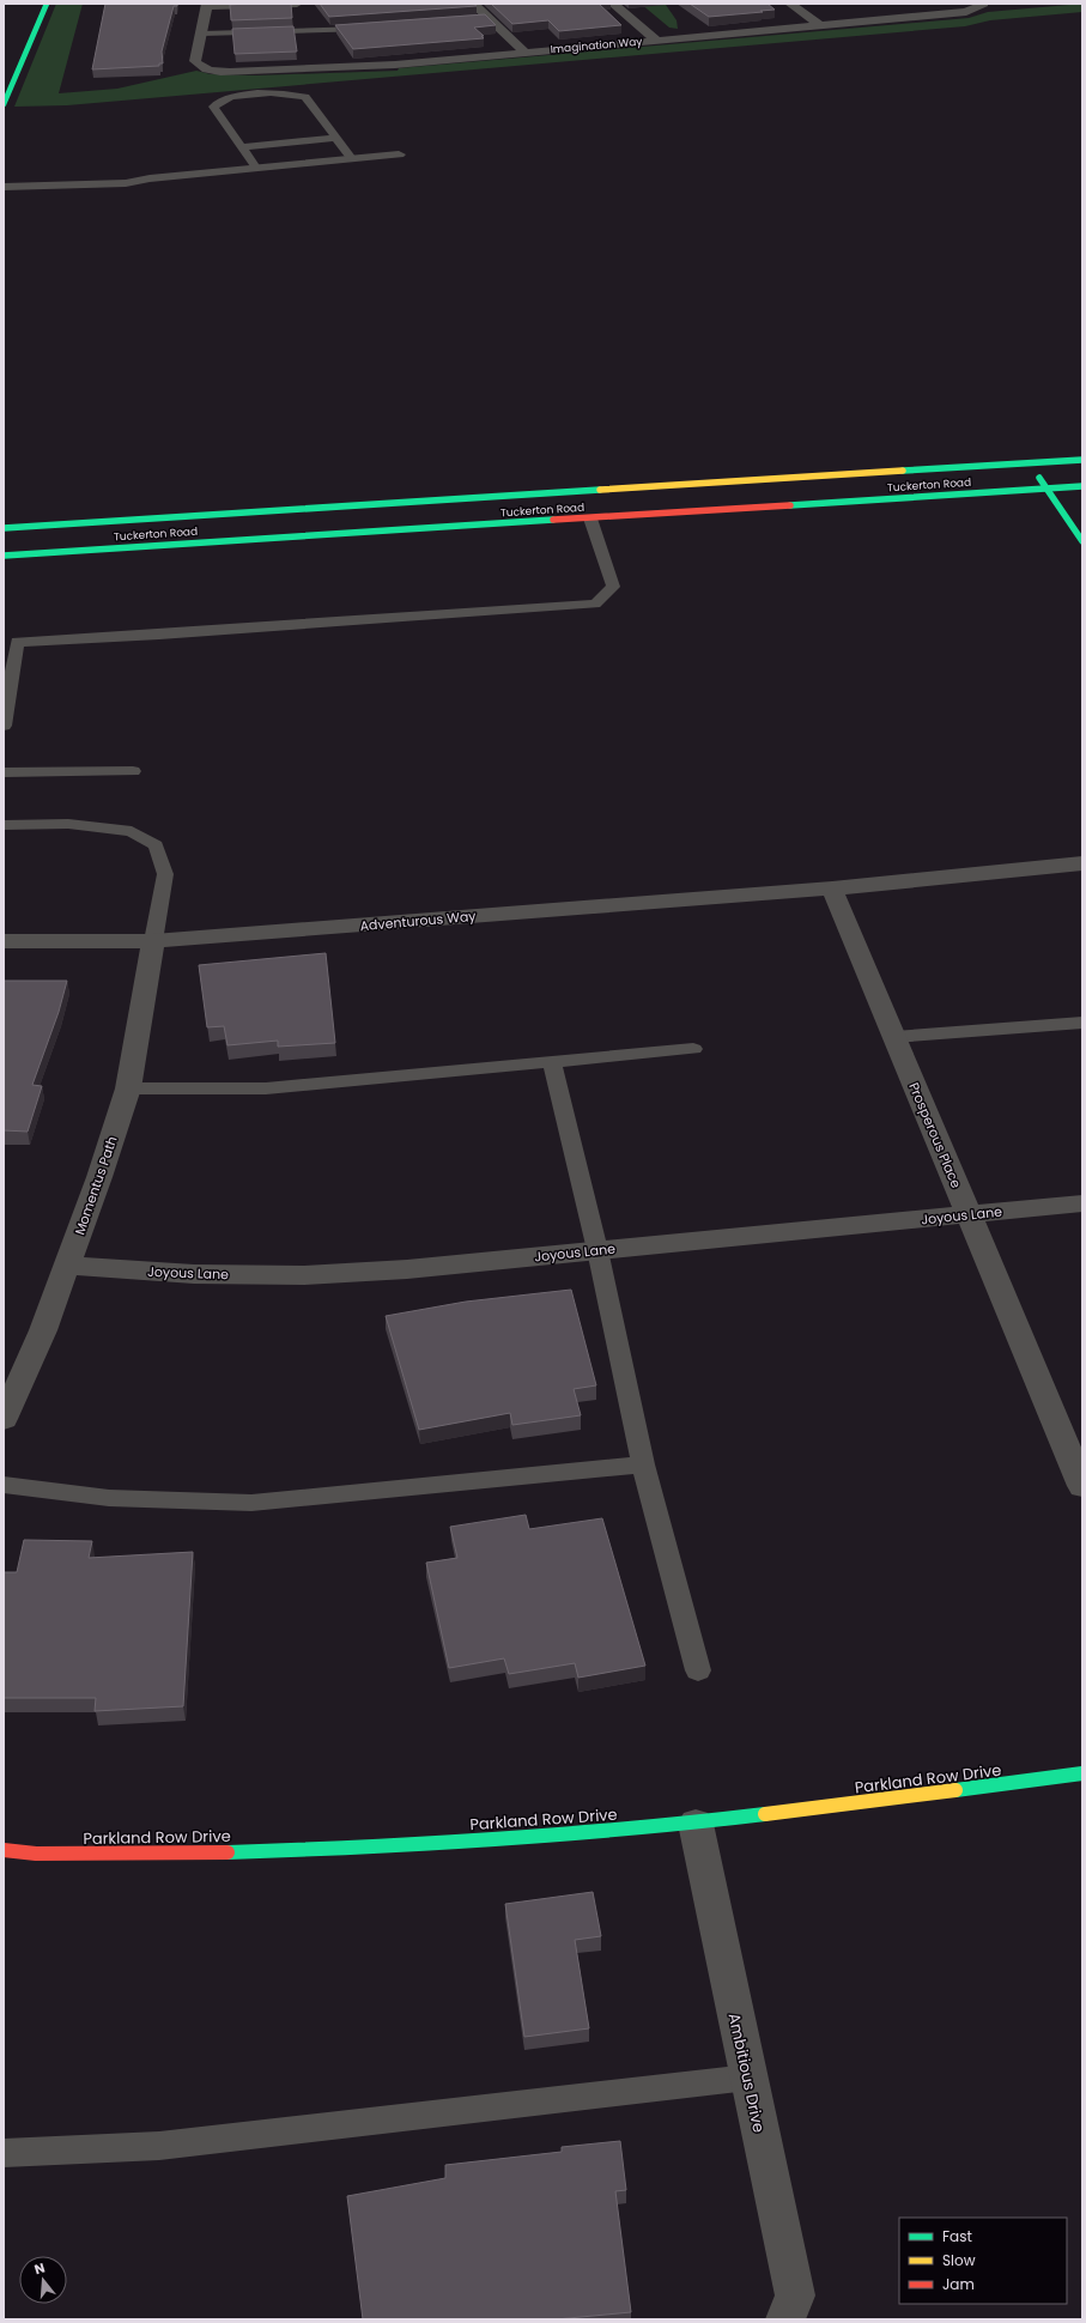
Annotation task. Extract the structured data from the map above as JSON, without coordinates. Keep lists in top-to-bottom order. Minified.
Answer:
{"streets":{"main road":["Tuckerton Road","Parkland Row Drive"],"street":["Imagination Way","Adventurous Way","Prosperous Place","Momentus Path","Joyous Lane","Ambitious Drive"]},"crossings":[["Adventurous Way","Prosperous Place"],["Adventurous Way","Momentus Path"],["Prosperous Place","Joyous Lane"],["Momentus Path","Joyous Lane"],["Parkland Row Drive","Ambitious Drive"]],"legend":["Fast","Slow","Jam"],"north":"top"}
